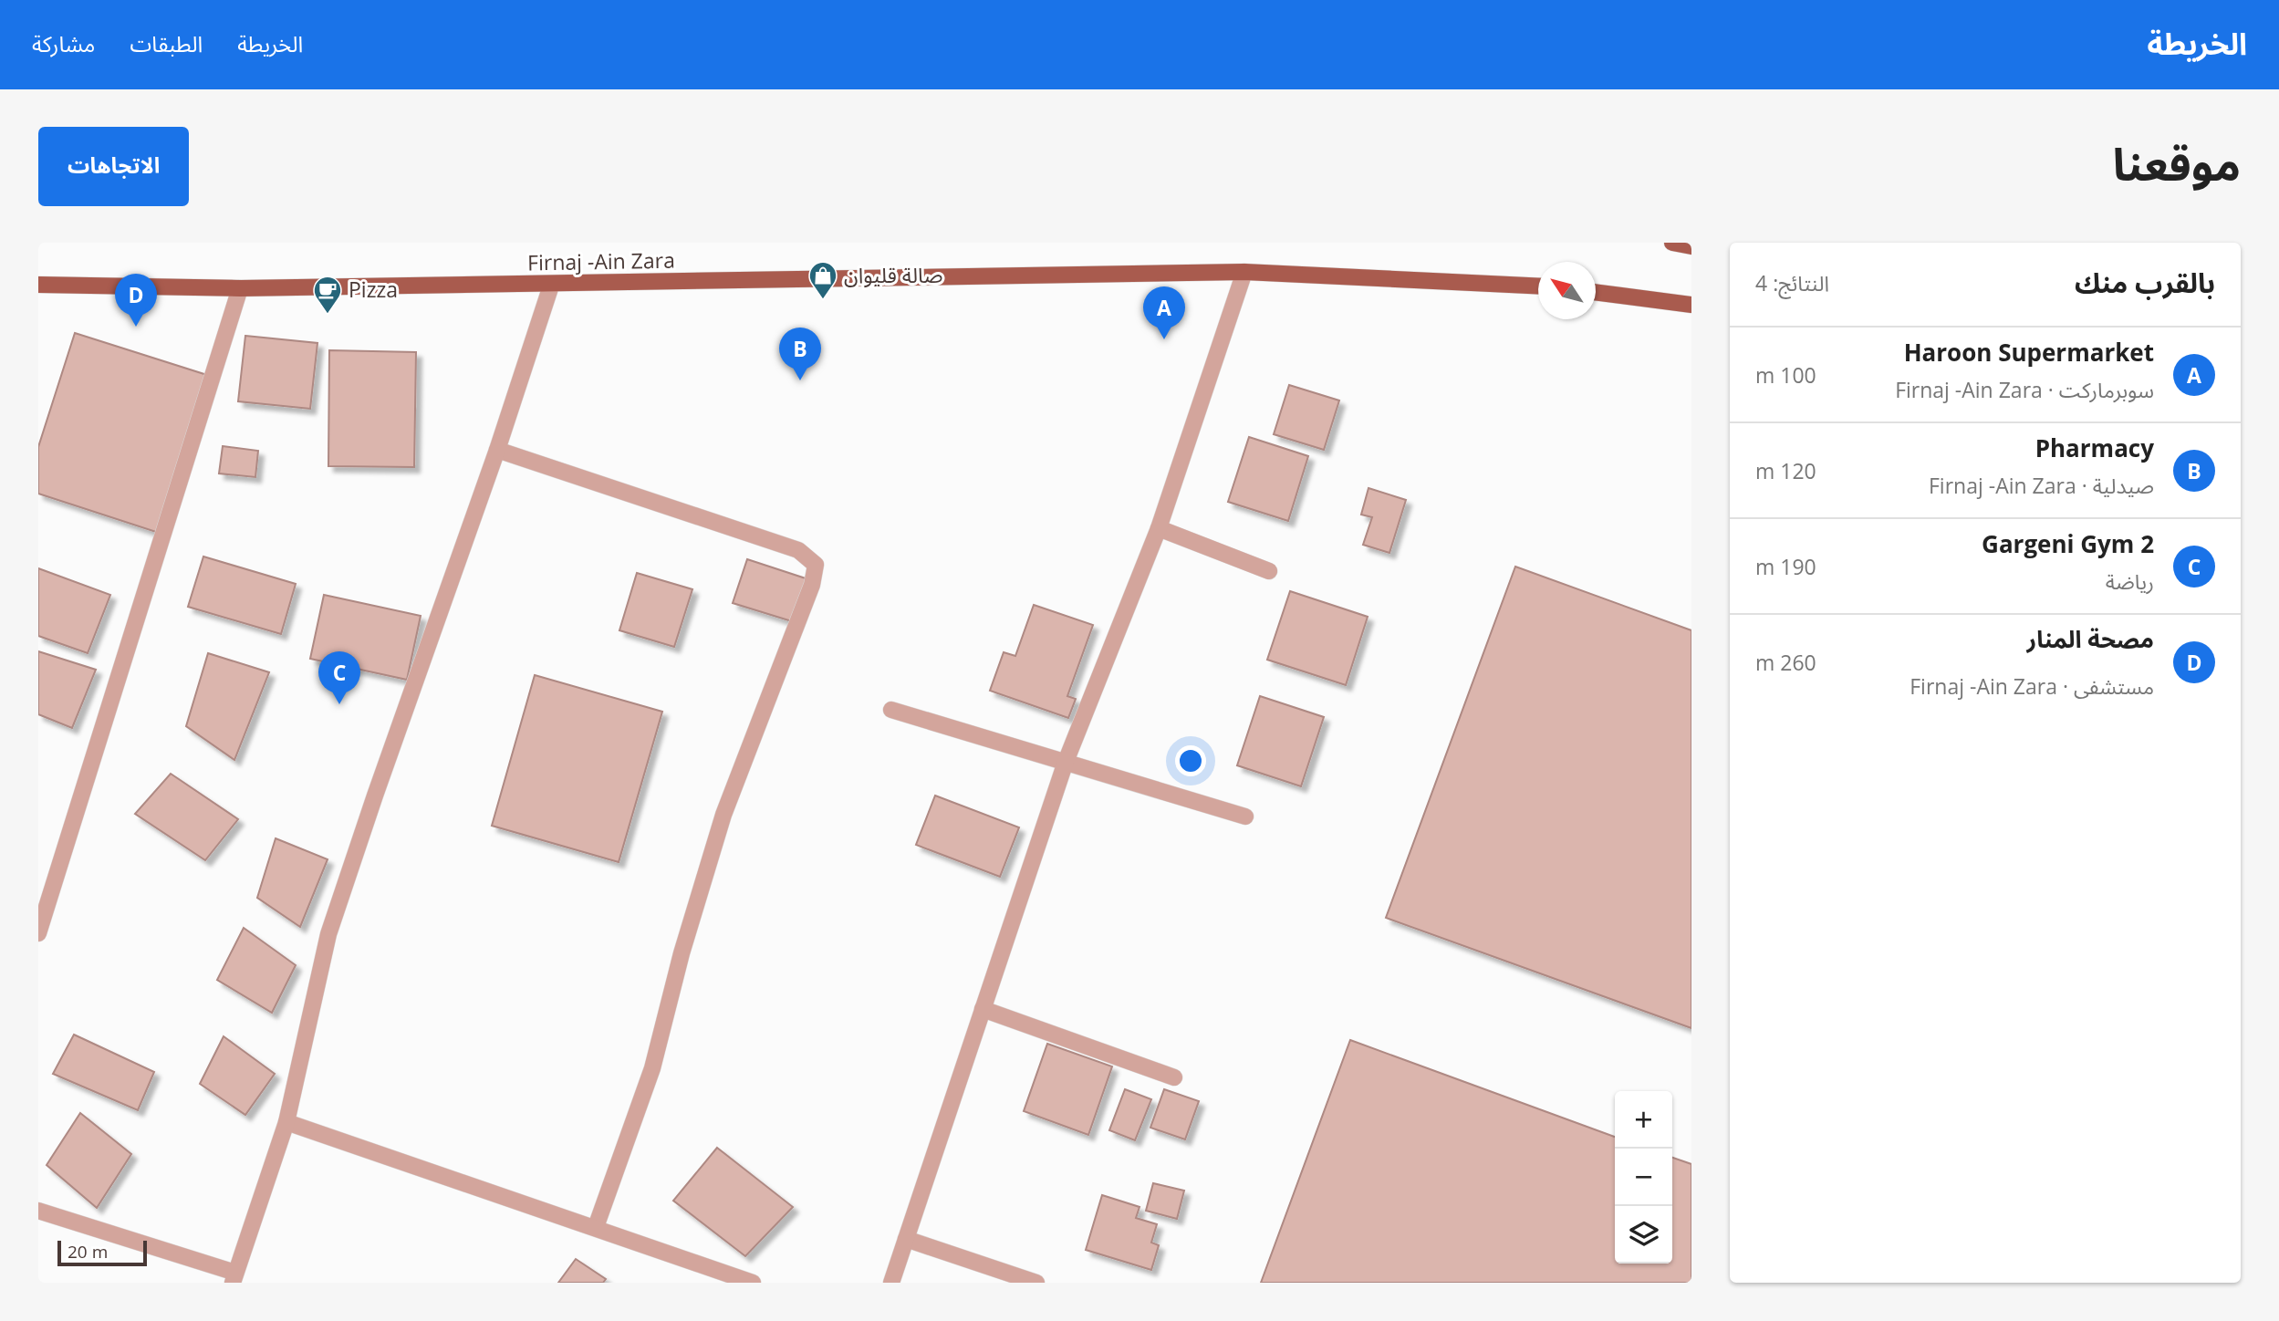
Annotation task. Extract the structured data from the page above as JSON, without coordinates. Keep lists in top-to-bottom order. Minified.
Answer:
{"streets":{"main road":["Firnaj -Ain Zara"]},"places":{"shop":["صالة قليوان"],"cafe":["Pizza"]},"scale_bar":"20 m","north":"top left","page":{"header":"الخريطة","nav":["الخريطة","الطبقات","مشاركة"],"title":"موقعنا","buttons":"الاتجاهات","heading":["بالقرب منك","النتائج: 4"],"pins":["D","A","B","C"],"list":[{"mark":"A","name":"Haroon Supermarket","note":"سوبرماركت · Firnaj -Ain Zara","value":"100 m"},{"mark":"B","name":"Pharmacy","note":"صيدلية · Firnaj -Ain Zara","value":"120 m"},{"mark":"C","name":"Gargeni Gym 2","note":"رياضة","value":"190 m"},{"mark":"D","name":"مصحة المنار","note":"مستشفى · Firnaj -Ain Zara","value":"260 m"}],"map_buttons":["+","−"],"scale":"20 m"}}
